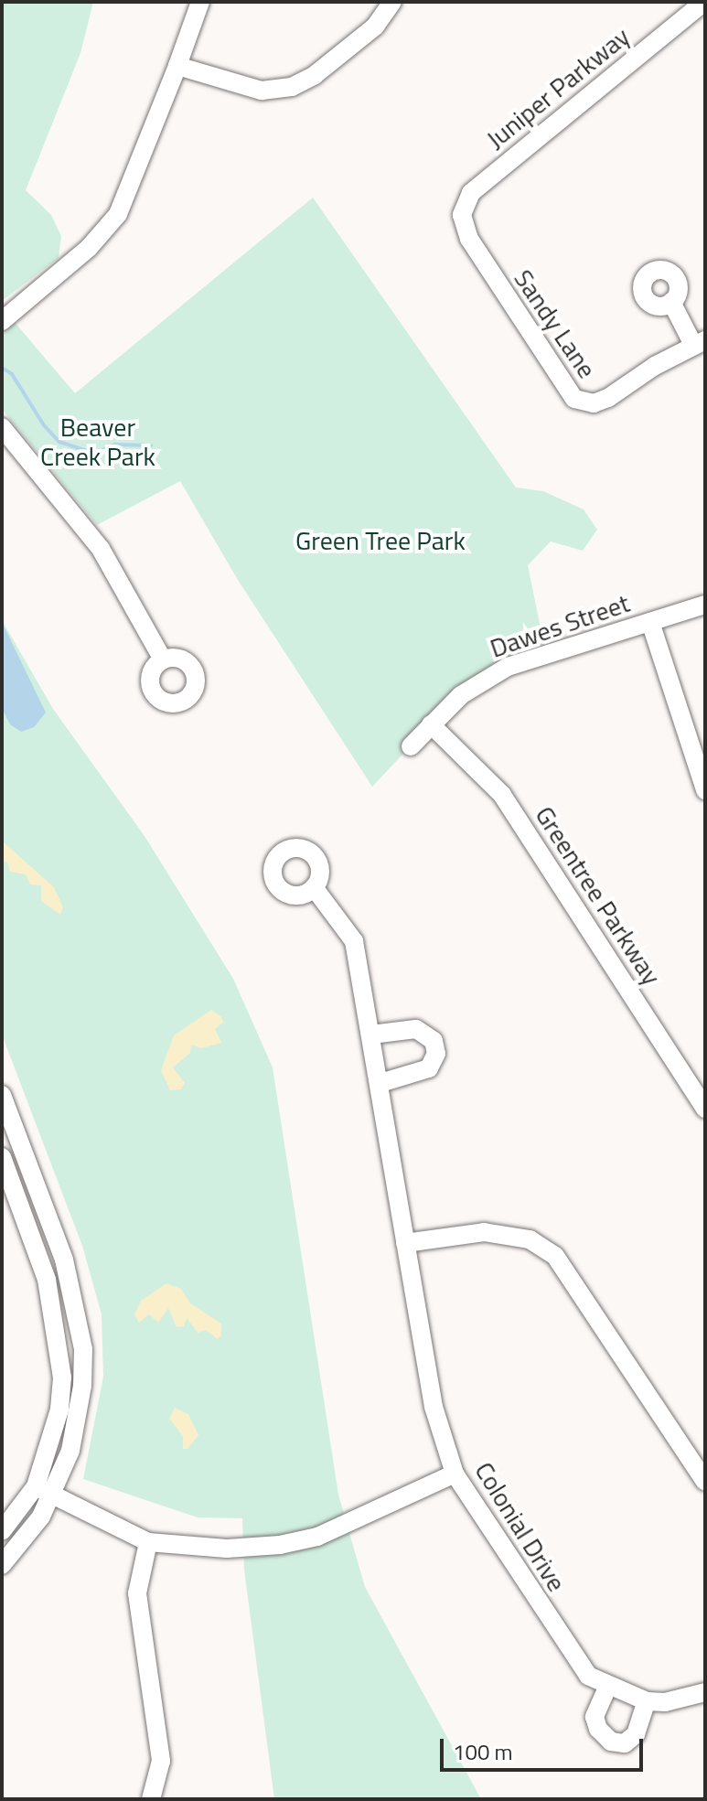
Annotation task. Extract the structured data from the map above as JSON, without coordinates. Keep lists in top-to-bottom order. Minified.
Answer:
{"streets":{"street":["Juniper Parkway","Sandy Lane","Dawes Street","Greentree Parkway","Colonial Drive"]},"crossings":[["Juniper Parkway","Sandy Lane"],["Dawes Street","Greentree Parkway"]],"parks":["Beaver Creek Park","Green Tree Park"],"scale_bar":"100 m"}
